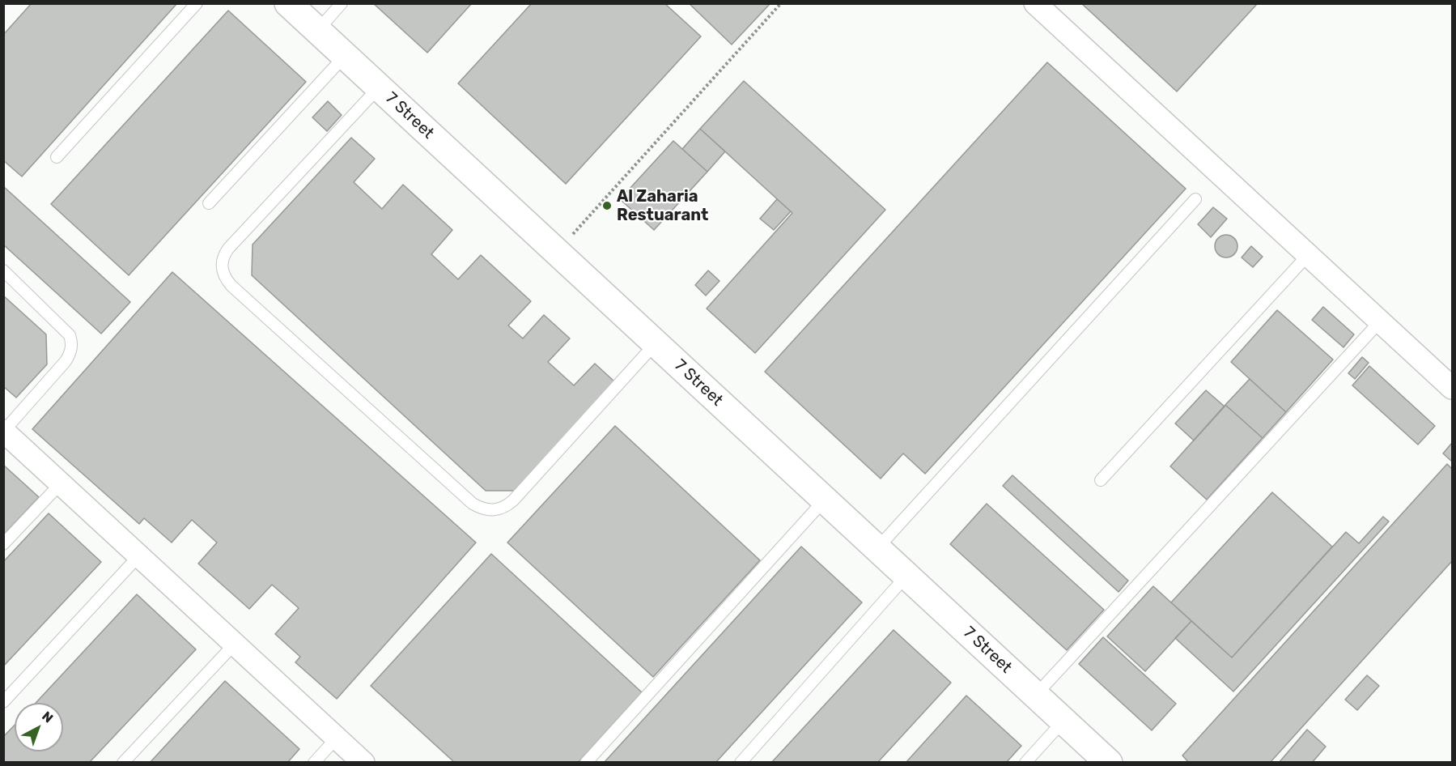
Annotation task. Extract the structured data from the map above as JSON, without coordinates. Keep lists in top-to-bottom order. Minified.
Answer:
{"streets":{"street":["7 Street"]},"places":["Al Zaharia Restuarant"],"north":"top right"}
